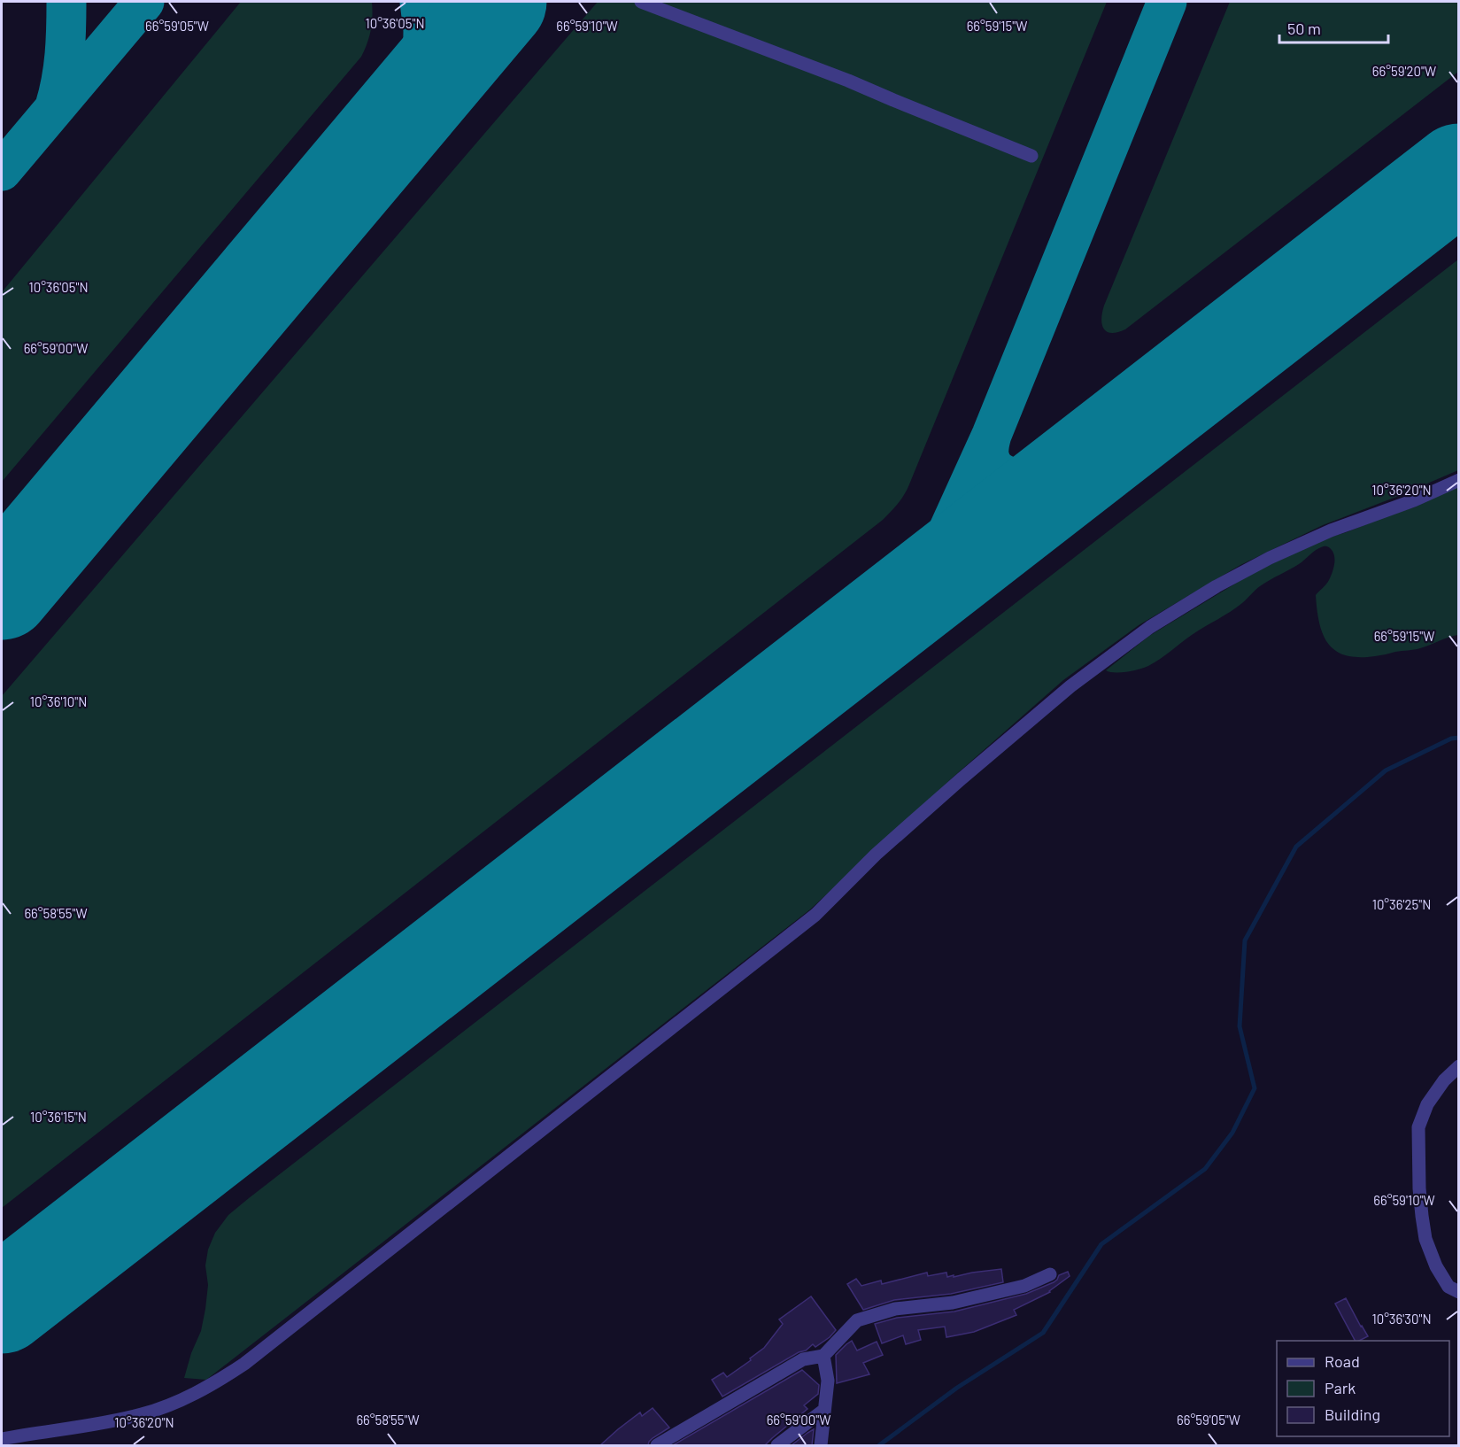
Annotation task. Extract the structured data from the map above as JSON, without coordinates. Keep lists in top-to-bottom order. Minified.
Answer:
{"legend":["Road","Park","Building"],"scale_bar":"50 m","coordinates":["10°36'05\"N","66°59'05\"W","66°59'10\"W","66°59'15\"W","66°59'20\"W","66°59'00\"W","10°36'20\"N","10°36'10\"N","10°36'25\"N","66°58'55\"W","10°36'15\"N","10°36'30\"N"]}
